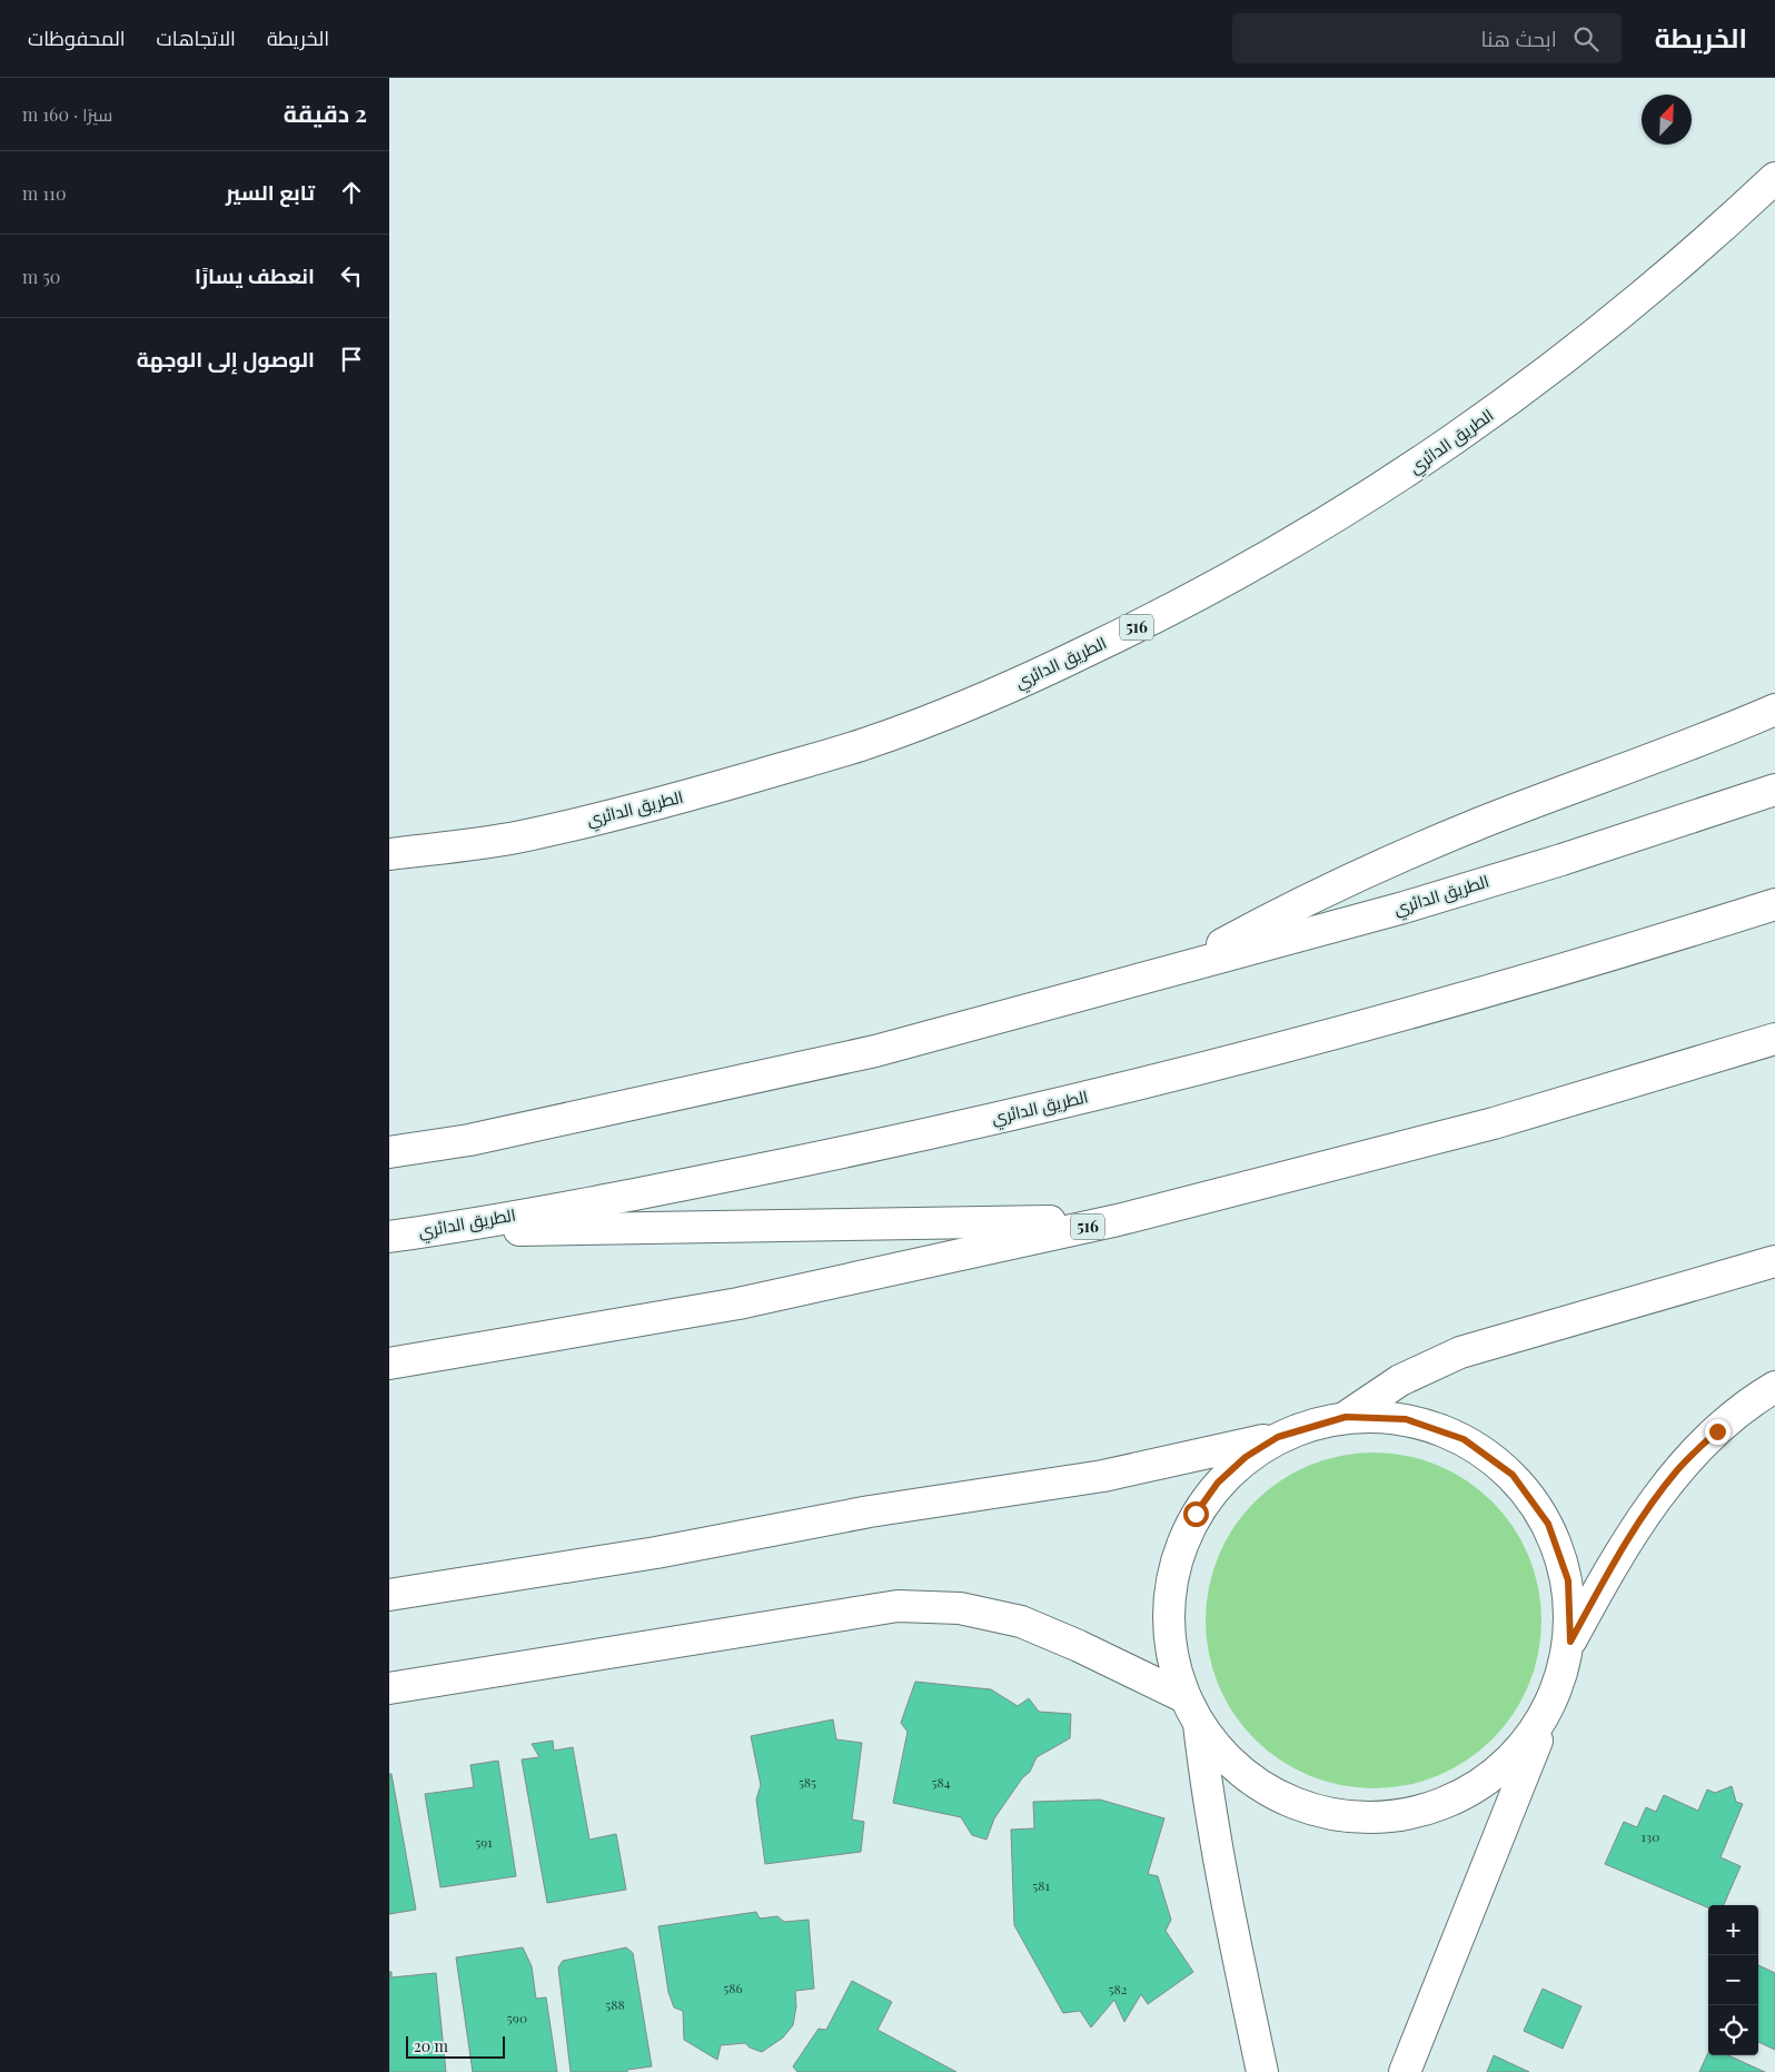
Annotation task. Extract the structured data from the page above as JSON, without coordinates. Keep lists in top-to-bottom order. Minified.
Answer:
{"streets":{"main road":["الطريق الدائري","516"]},"crossings":[["الطريق الدائري","516"]],"house_numbers":["585","584","130","591","581","586","582","588","590"],"scale_bar":"20 m","north":"top right","page":{"header":"الخريطة","search":"ابحث هنا","nav":["الخريطة","الاتجاهات","المحفوظات"],"heading":["2 دقيقة","سيرًا · 160 m"],"list":[["تابع السير","110 m"],["انعطف يسارًا","50 m"],"الوصول إلى الوجهة"],"map_buttons":["+","−"],"scale":"20 m"}}
